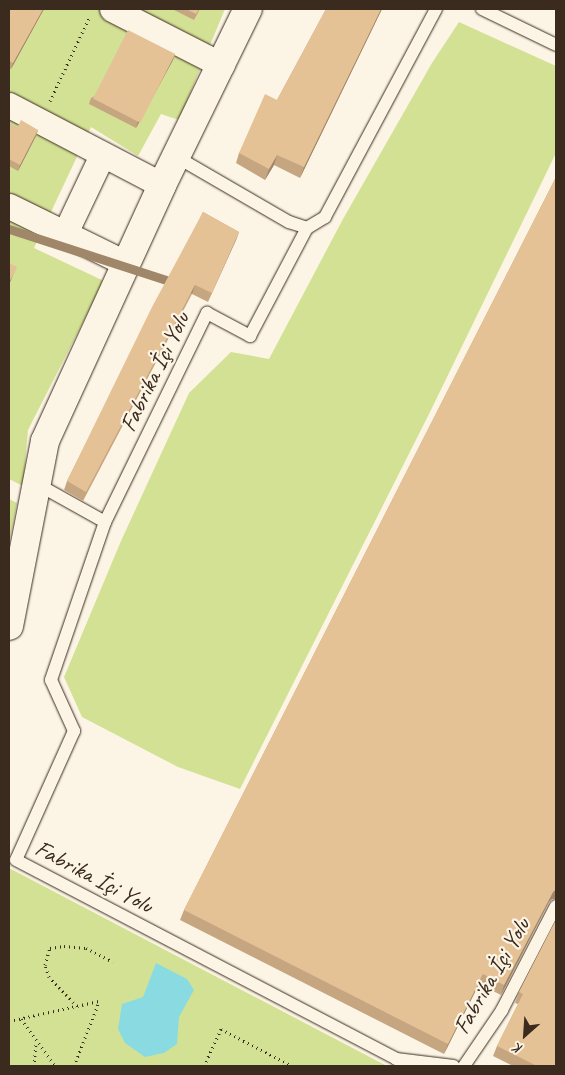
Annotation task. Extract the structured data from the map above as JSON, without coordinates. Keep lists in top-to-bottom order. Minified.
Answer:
{"streets":{"lane":["Fabrika İçi Yolu"]},"north":"bottom left"}
